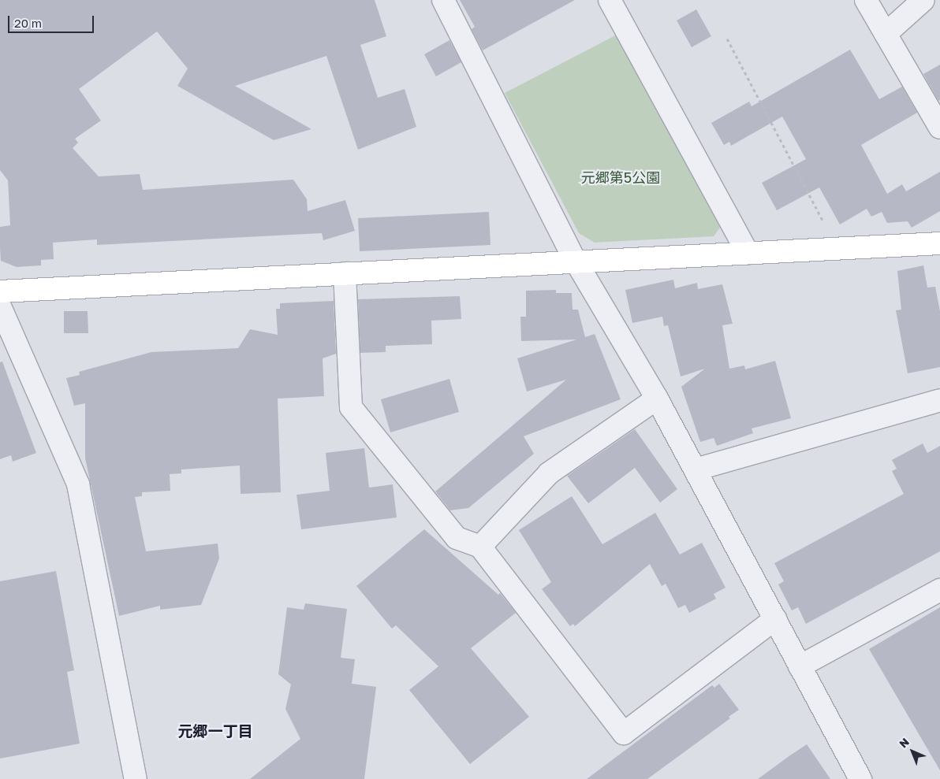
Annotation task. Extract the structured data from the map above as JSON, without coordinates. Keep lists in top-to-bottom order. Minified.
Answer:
{"districts":["元郷一丁目"],"parks":["元郷第5公園"],"scale_bar":"20 m","north":"top left"}
